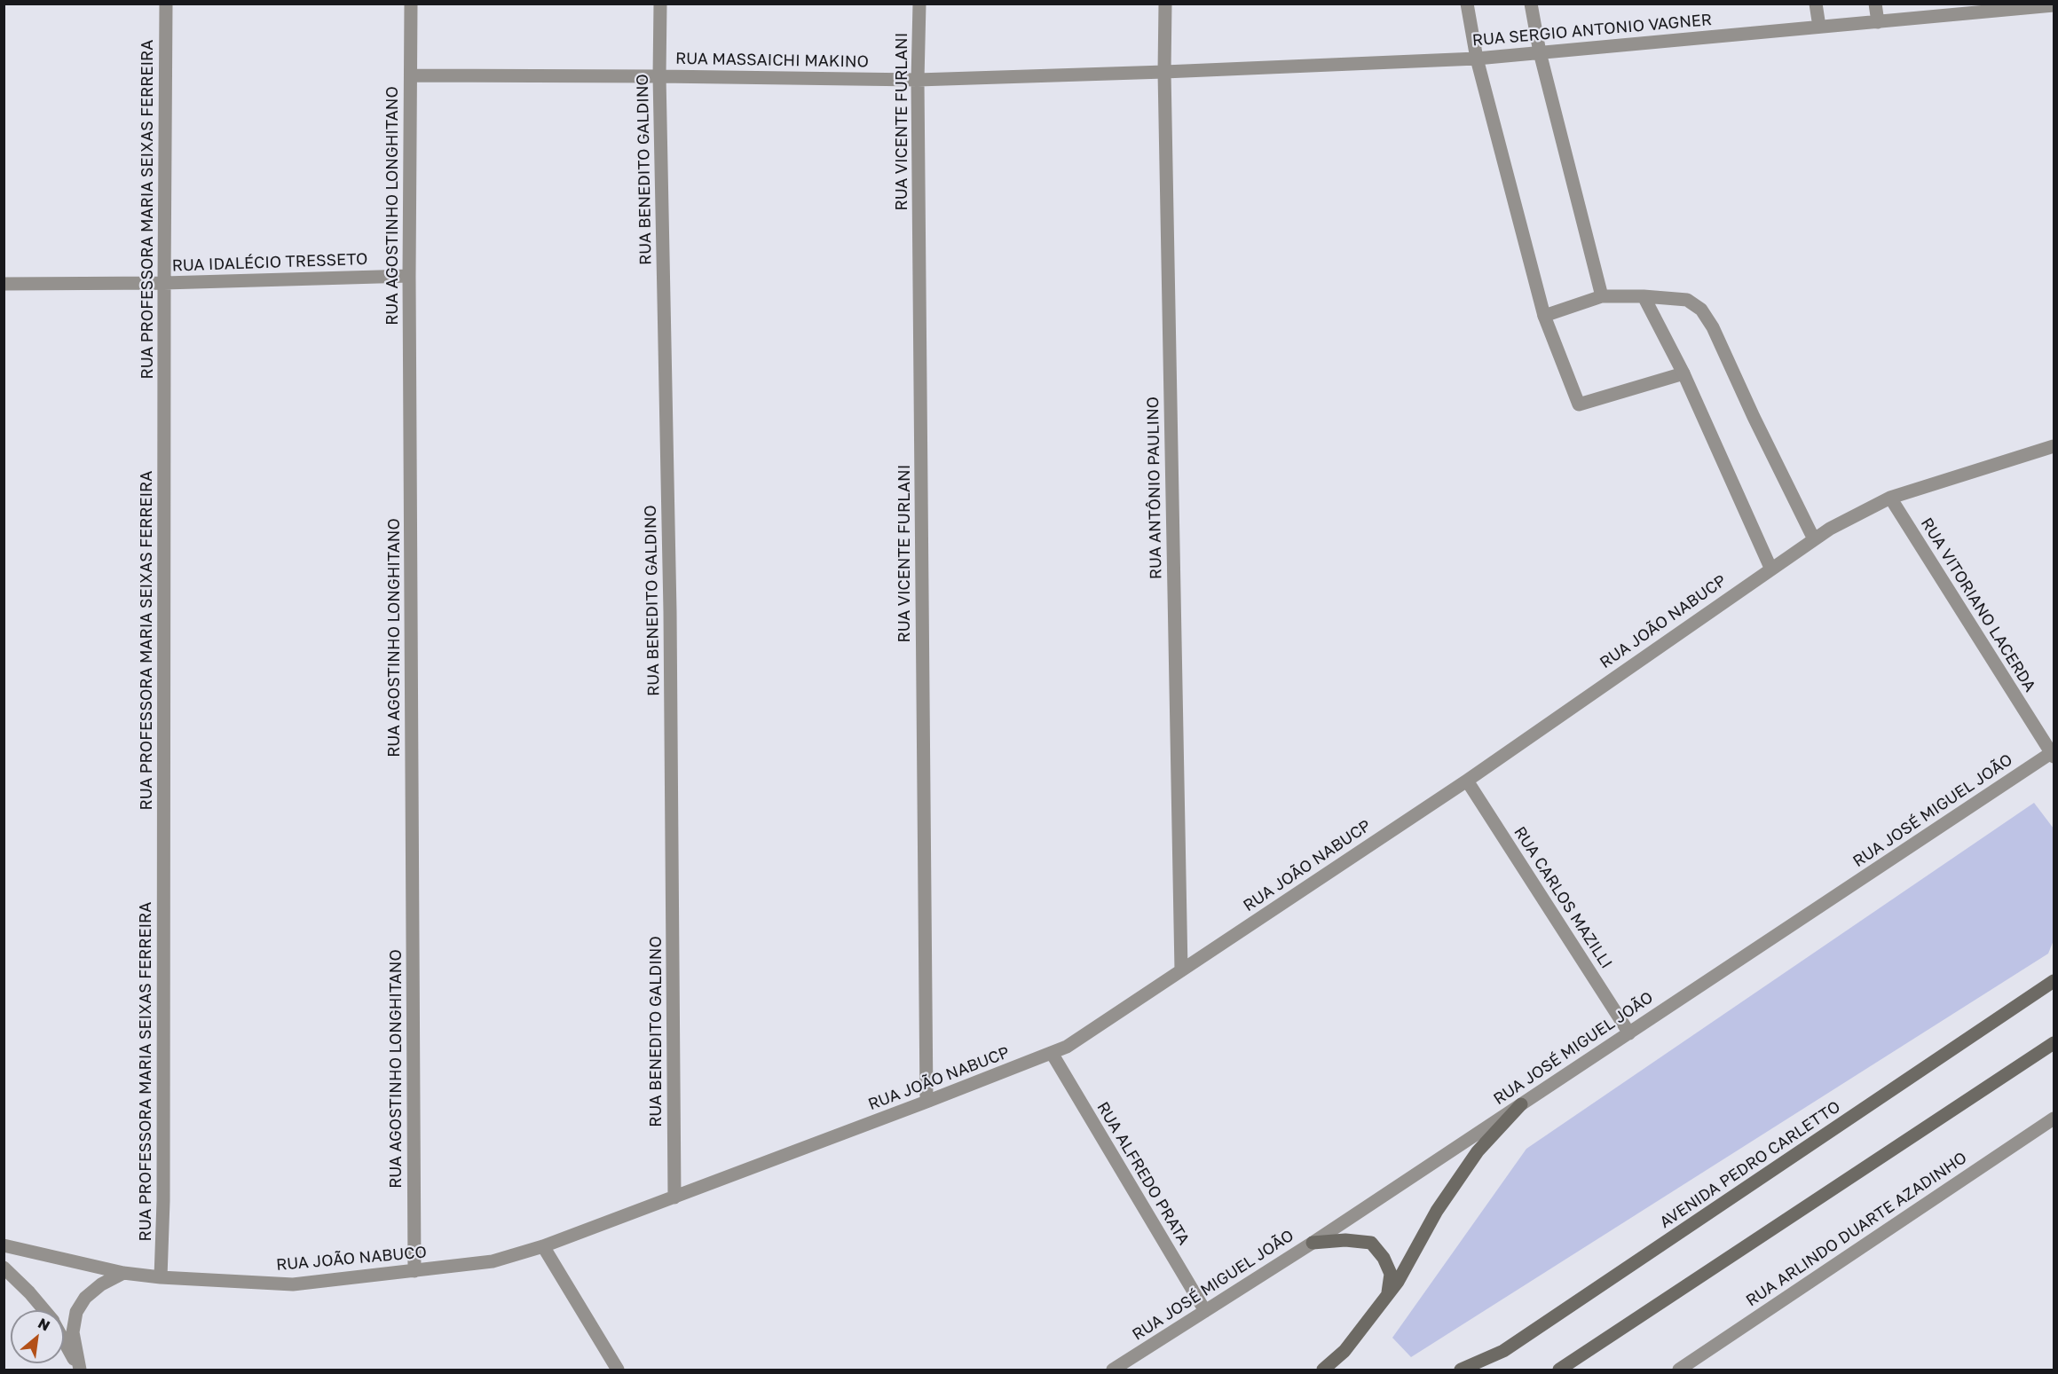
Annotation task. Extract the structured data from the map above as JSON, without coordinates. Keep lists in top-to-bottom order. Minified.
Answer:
{"streets":{"main road":["AVENIDA PEDRO CARLETTO"],"street":["RUA SERGIO ANTONIO VAGNER","RUA MASSAICHI MAKINO","RUA VICENTE FURLANI","RUA BENEDITO GALDINO","RUA AGOSTINHO LONGHITANO","RUA PROFESSORA MARIA SEIXAS FERREIRA","RUA IDALÉCIO TRESSETO","RUA ANTÔNIO PAULINO","RUA VITORIANO LACERDA","RUA JOÃO NABUCP","RUA JOSÉ MIGUEL JOÃO","RUA CARLOS MAZILLI","RUA ALFREDO PRATA","RUA ARLINDO DUARTE AZADINHO","RUA JOÃO NABUCO"]},"crossings":[["RUA SERGIO ANTONIO VAGNER","RUA MASSAICHI MAKINO"],["RUA SERGIO ANTONIO VAGNER","RUA ANTÔNIO PAULINO"],["RUA MASSAICHI MAKINO","RUA VICENTE FURLANI"],["RUA MASSAICHI MAKINO","RUA BENEDITO GALDINO"],["RUA MASSAICHI MAKINO","RUA AGOSTINHO LONGHITANO"],["RUA MASSAICHI MAKINO","RUA ANTÔNIO PAULINO"],["RUA VICENTE FURLANI","RUA JOÃO NABUCP"],["RUA BENEDITO GALDINO","RUA JOÃO NABUCP"],["RUA AGOSTINHO LONGHITANO","RUA IDALÉCIO TRESSETO"],["RUA AGOSTINHO LONGHITANO","RUA JOÃO NABUCO"],["RUA PROFESSORA MARIA SEIXAS FERREIRA","RUA IDALÉCIO TRESSETO"],["RUA PROFESSORA MARIA SEIXAS FERREIRA","RUA JOÃO NABUCO"],["RUA ANTÔNIO PAULINO","RUA JOÃO NABUCP"],["RUA VITORIANO LACERDA","RUA JOÃO NABUCP"],["RUA VITORIANO LACERDA","RUA JOSÉ MIGUEL JOÃO"],["RUA JOÃO NABUCP","RUA CARLOS MAZILLI"],["RUA JOÃO NABUCP","RUA ALFREDO PRATA"],["RUA JOÃO NABUCP","RUA JOÃO NABUCO"],["RUA JOSÉ MIGUEL JOÃO","RUA CARLOS MAZILLI"],["RUA JOSÉ MIGUEL JOÃO","RUA ALFREDO PRATA"]],"north":"top right"}
